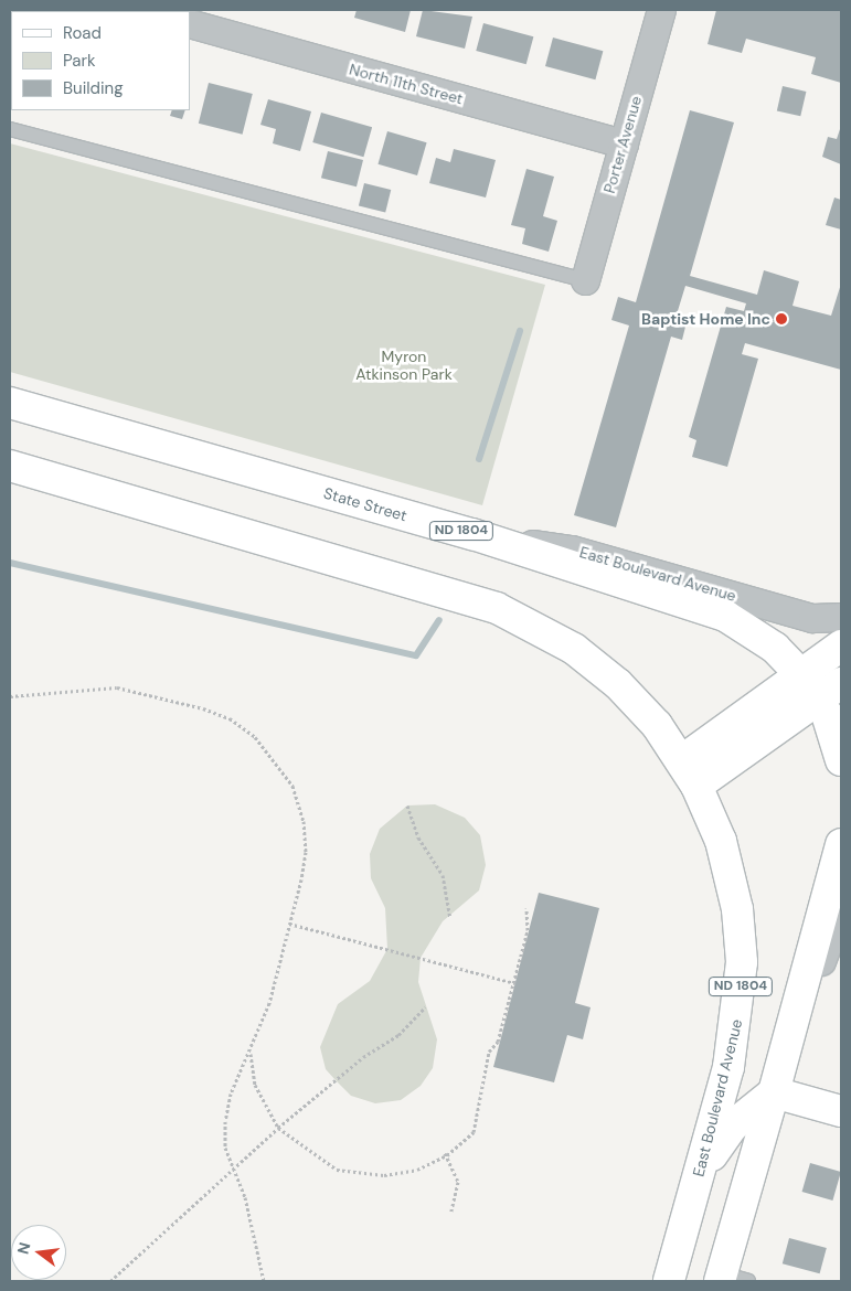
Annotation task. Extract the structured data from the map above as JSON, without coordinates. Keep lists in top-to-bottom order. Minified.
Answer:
{"streets":{"main road":["State Street","ND 1804","East Boulevard Avenue"],"street":["North 11th Street","Porter Avenue"]},"crossings":[["North 11th Street","Porter Avenue"],["State Street","East Boulevard Avenue"],["ND 1804","East Boulevard Avenue"]],"parks":["Myron Atkinson Park"],"places":["Baptist Home Inc"],"legend":["Road","Park","Building"],"north":"left"}
